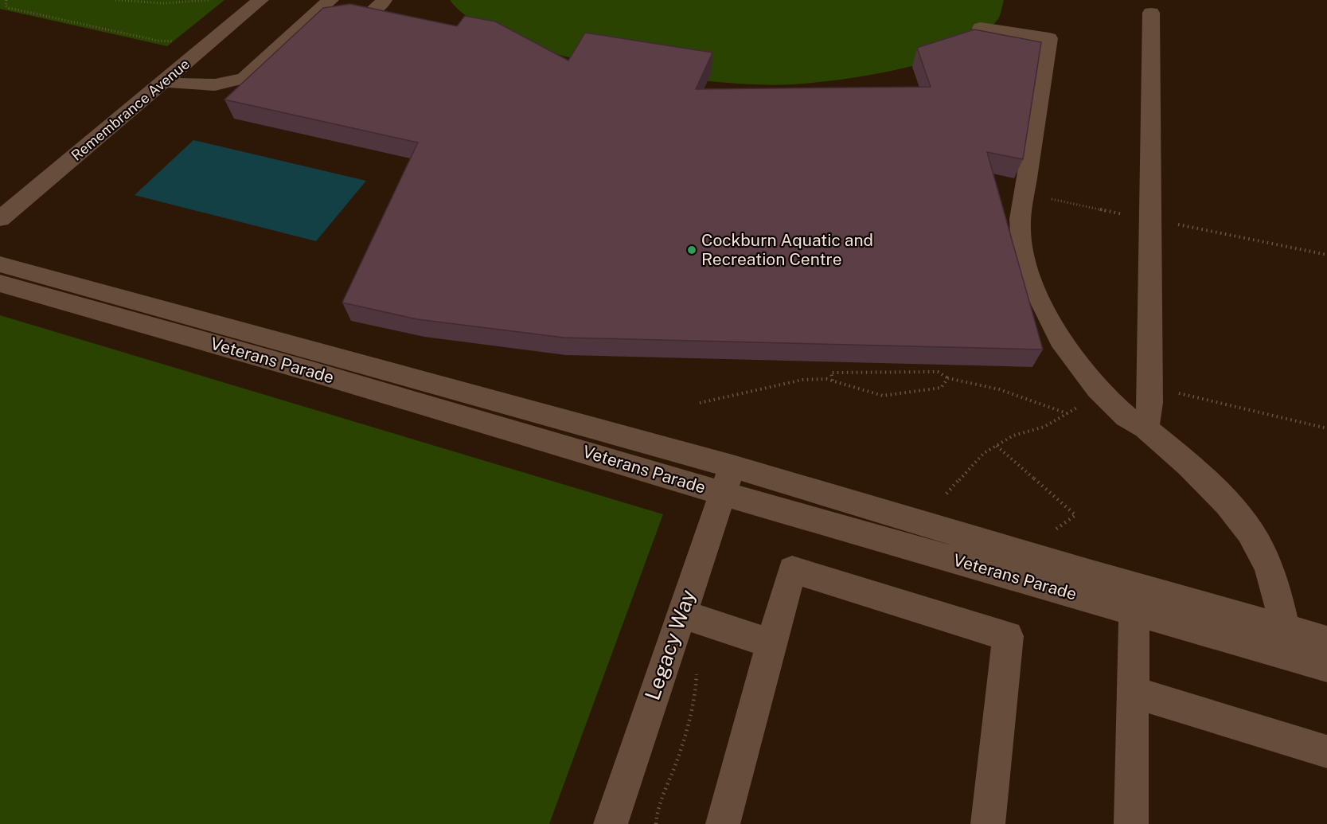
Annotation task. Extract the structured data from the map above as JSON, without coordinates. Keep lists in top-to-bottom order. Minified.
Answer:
{"streets":{"street":["Remembrance Avenue","Veterans Parade","Legacy Way"]},"crossings":[["Veterans Parade","Legacy Way"]],"places":["Cockburn Aquatic and Recreation Centre"]}
